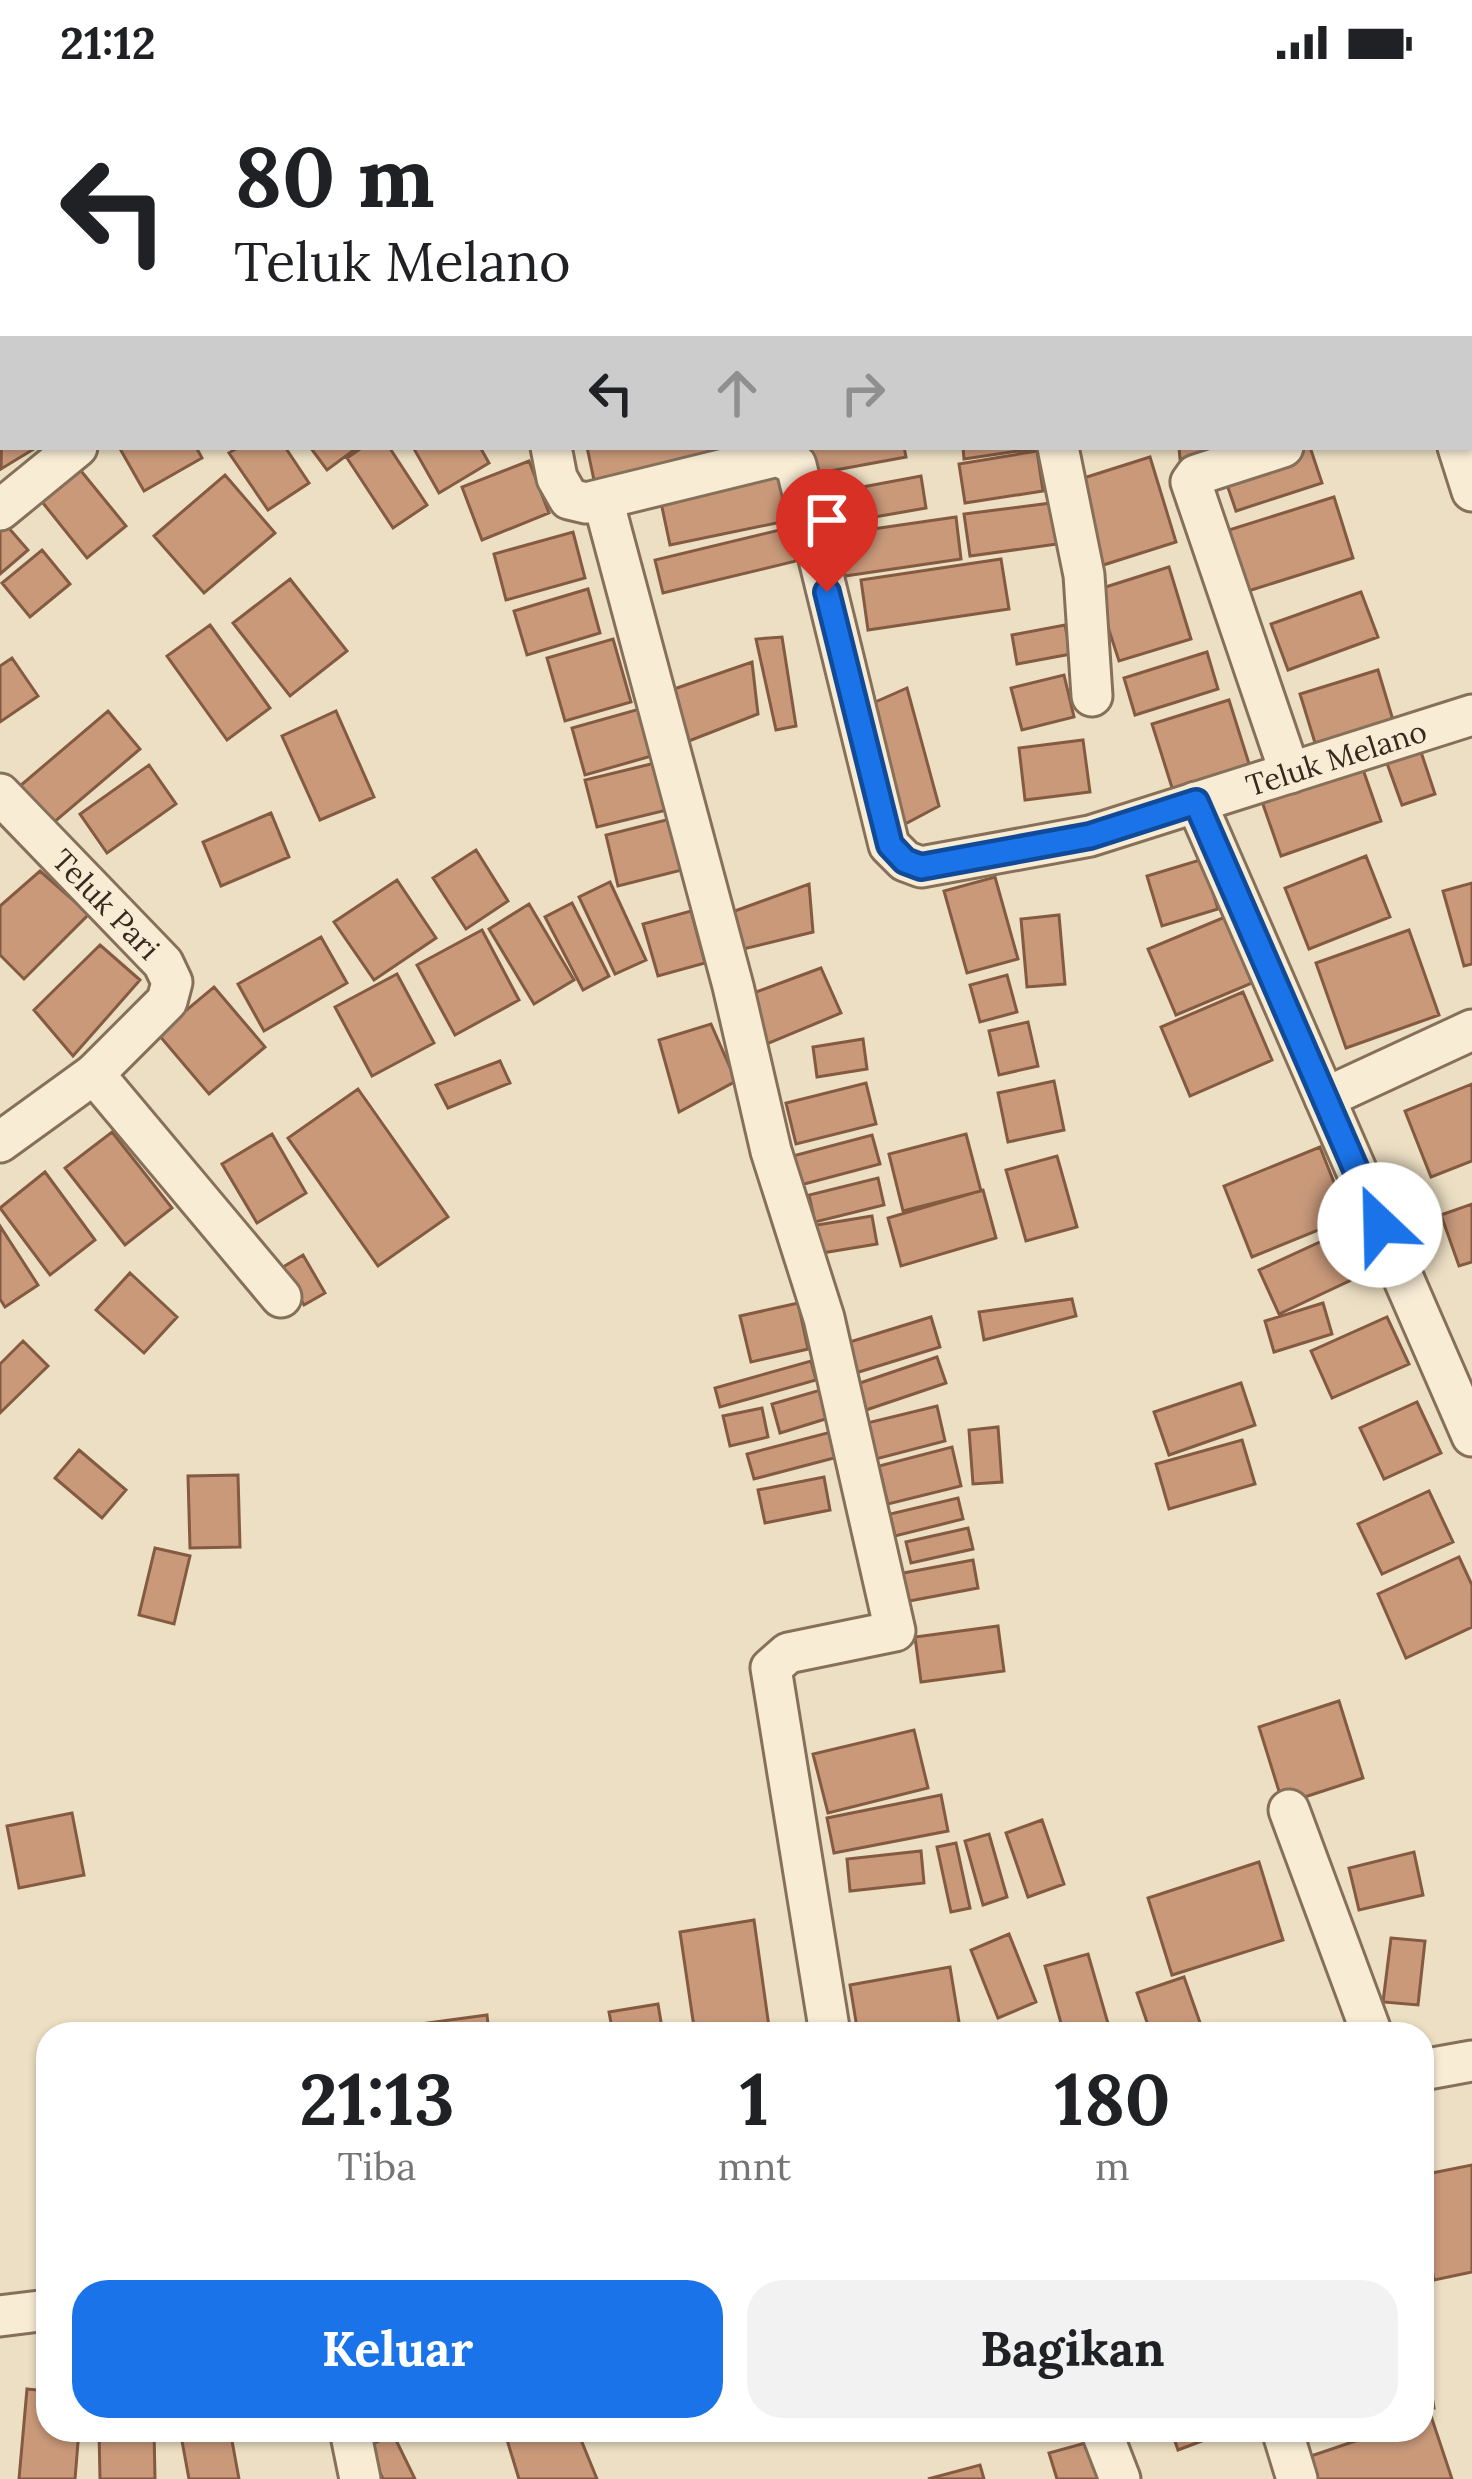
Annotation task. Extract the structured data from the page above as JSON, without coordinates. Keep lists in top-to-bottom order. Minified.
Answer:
{"streets":{"street":["Teluk Melano","Teluk Pari"]},"page":{"status":"21:12","turn":["80 m","Teluk Melano"],"eta":["21:13","Tiba","1","mnt","180","m"],"buttons":["Keluar","Bagikan"]}}
